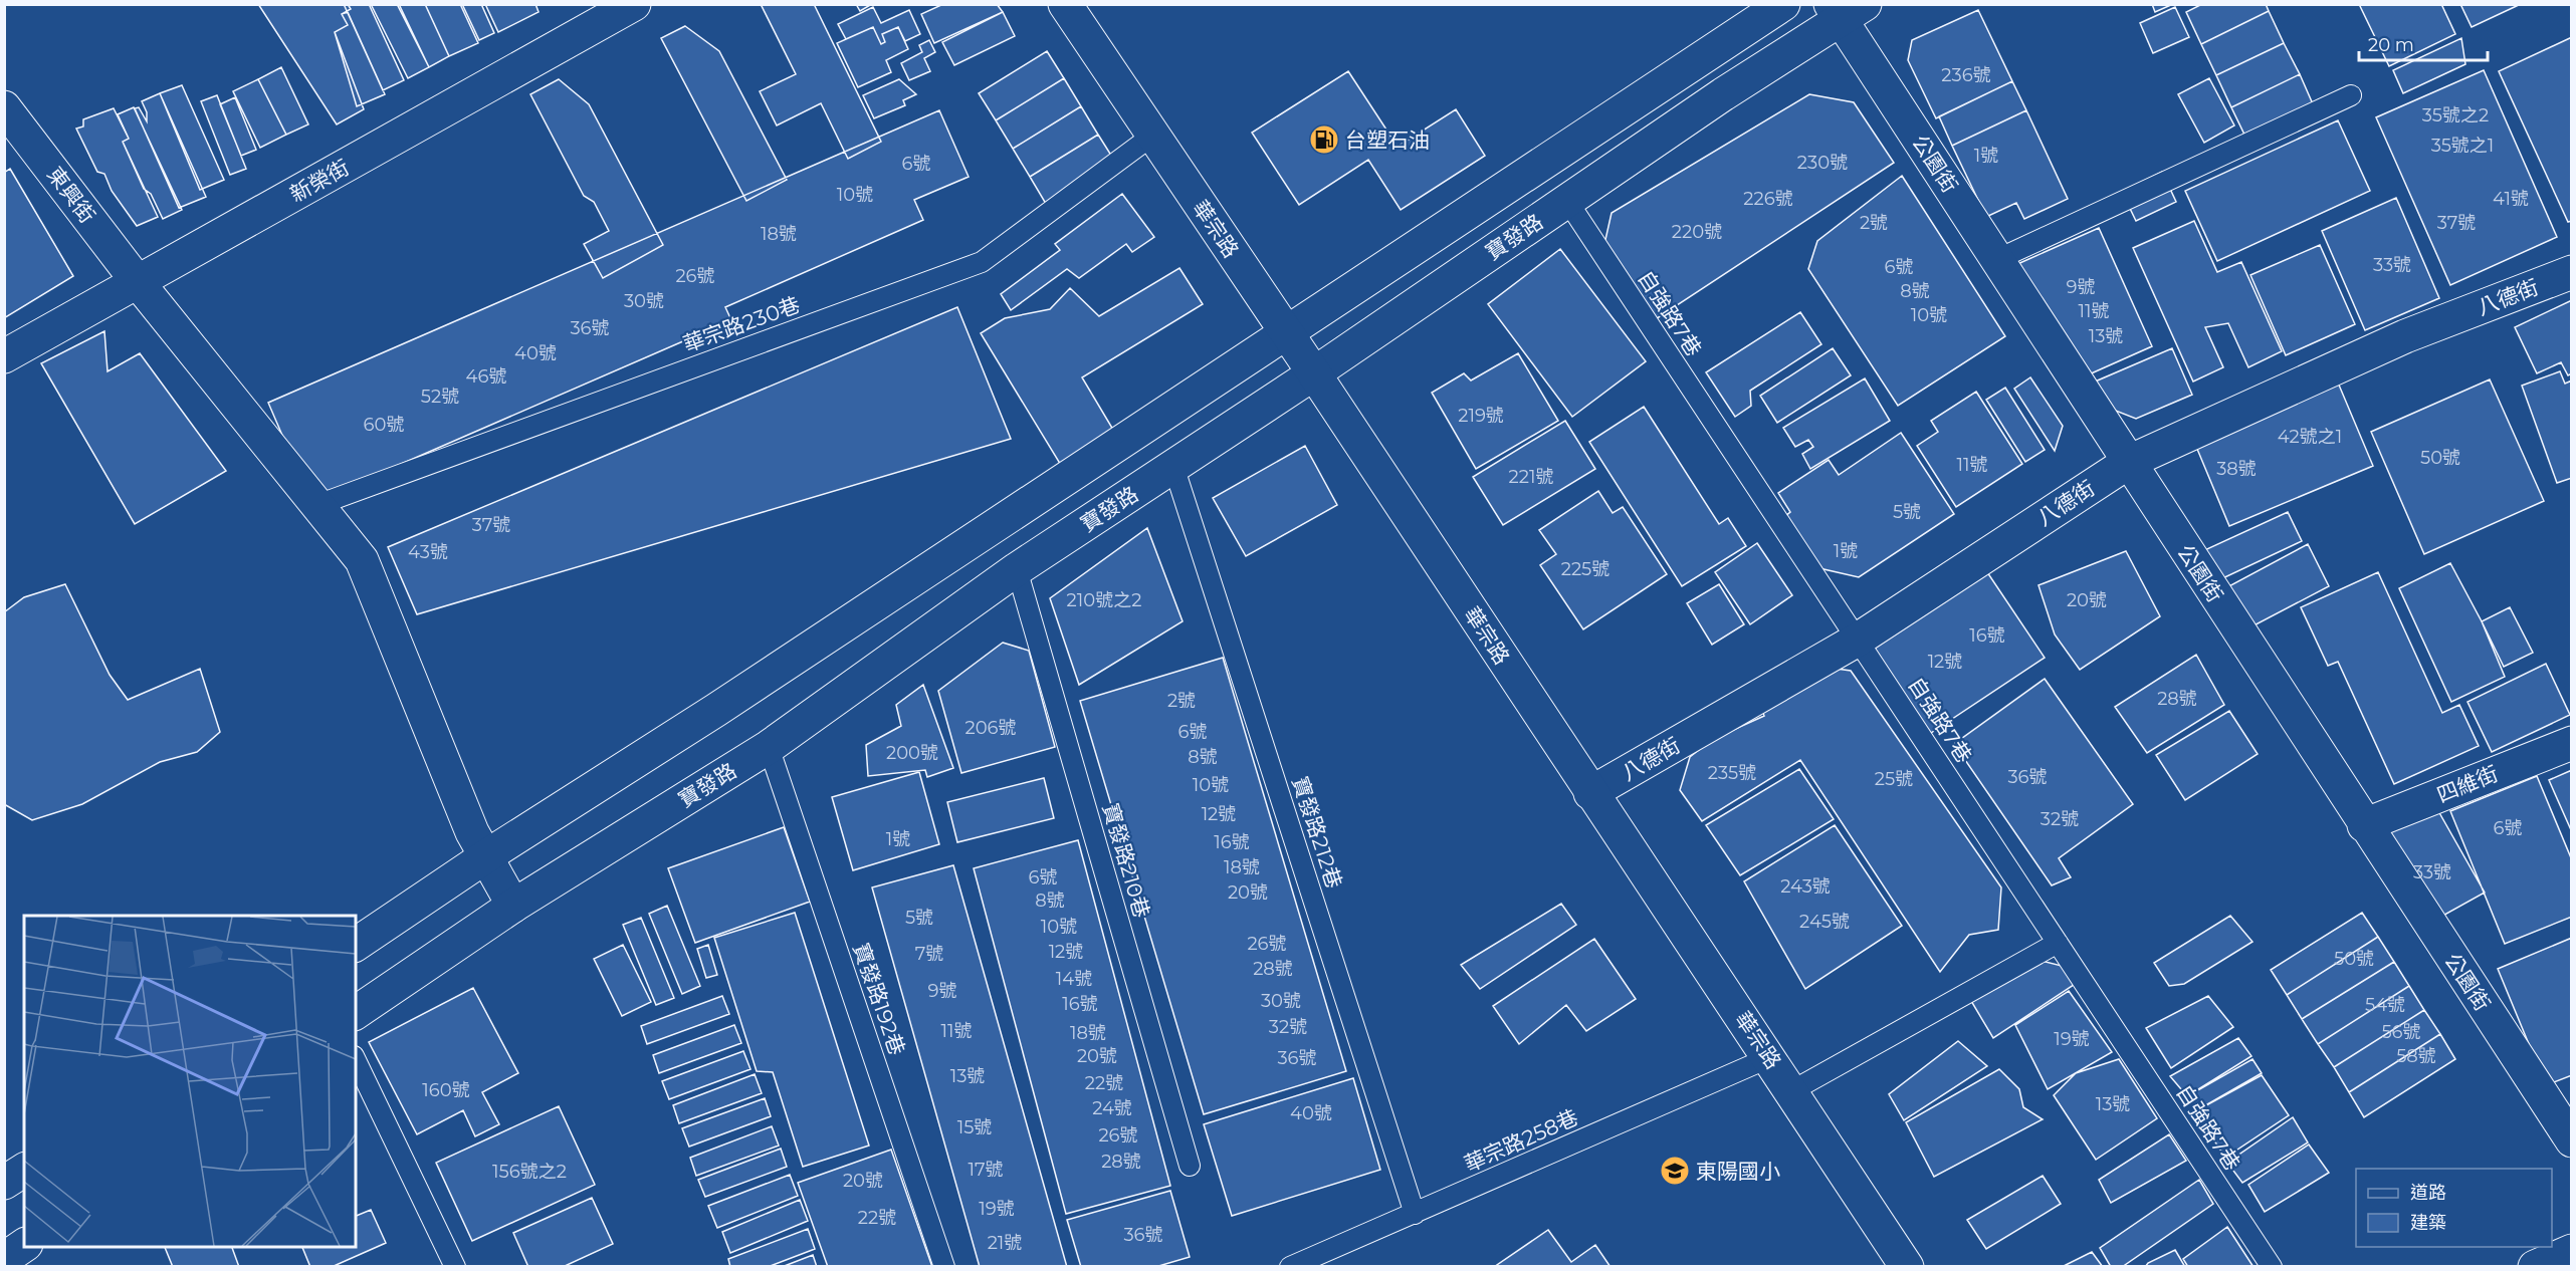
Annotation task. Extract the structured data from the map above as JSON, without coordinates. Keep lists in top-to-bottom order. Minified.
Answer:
{"streets":{"main road":["公園街","新榮街","東興街","華宗路","寶發路","八德街","四維街"],"lane":["自強路7巷","華宗路230巷","寶發路212巷","寶發路210巷","寶發路192巷","華宗路258巷"]},"crossings":[["公園街","寶發路"],["公園街","八德街"],["公園街","四維街"],["新榮街","東興街"],["東興街","寶發路"],["東興街","華宗路230巷"],["華宗路","寶發路"],["華宗路","八德街"],["華宗路","華宗路230巷"],["華宗路","華宗路258巷"],["寶發路","自強路7巷"],["寶發路","寶發路212巷"],["寶發路","寶發路210巷"],["寶發路","寶發路192巷"],["八德街","自強路7巷"],["寶發路212巷","華宗路258巷"]],"places":{"fuel station":["台塑石油"],"school or university":["東陽國小"]},"house_numbers":["236號","35號之2","35號之1","1號","230號","6號","10號","226號","41號","2號","37號","220號","18號","33號","6號","26號","9號","8號","30號","11號","10號","36號","13號","40號","46號","52號","219號","60號","42號之1","50號","11號","38號","221號","5號","37號","1號","43號","225號","210號之2","20號","16號","12號","28號","2號","206號","6號","200號","8號","235號","36號","25號","10號","12號","32號","6號","1號","16號","18號","33號","6號","243號","20號","8號","5號","245號","10號","26號","12號","7號","50號","28號","14號","9號","30號","16號","54號","32號","11號","56號","18號","19號","20號","58號","36號","13號","22號","160號","13號","24號","40號","15號","26號","28號","17號","156號之2","20號","19號","22號","36號","21號"],"legend":["道路","建築"],"scale_bar":"20 m"}
